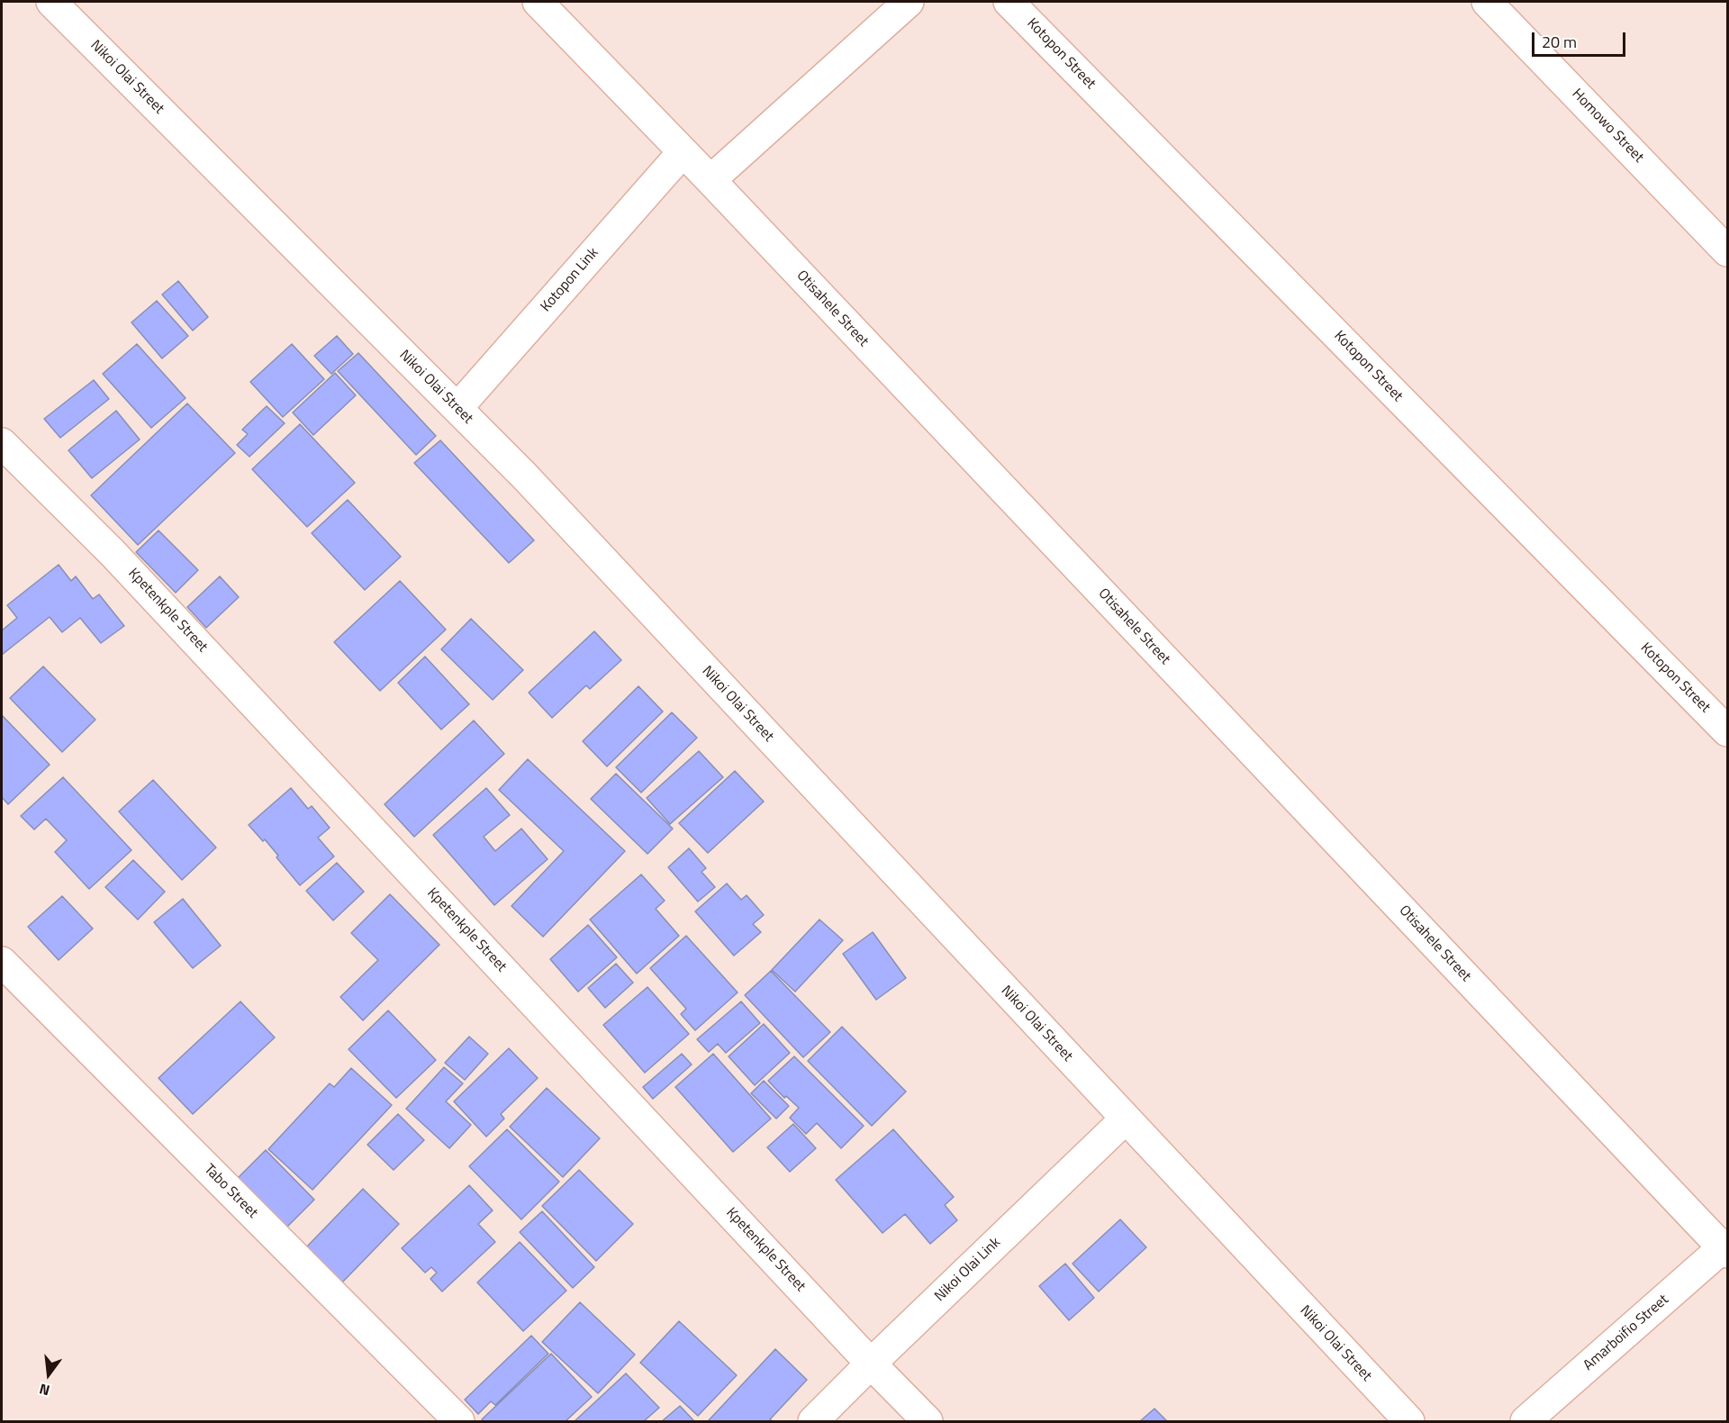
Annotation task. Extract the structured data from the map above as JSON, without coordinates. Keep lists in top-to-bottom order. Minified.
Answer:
{"streets":{"street":["Kotopon Street","Nikoi Olai Street","Homowo Street","Kotopon Link","Otisahele Street","Kpetenkple Street","Tabo Street","Nikoi Olai Link","Amarboifio Street"]},"crossings":[["Nikoi Olai Street","Kotopon Link"],["Nikoi Olai Street","Nikoi Olai Link"],["Kotopon Link","Otisahele Street"],["Otisahele Street","Amarboifio Street"],["Kpetenkple Street","Nikoi Olai Link"]],"scale_bar":"20 m","north":"bottom"}
